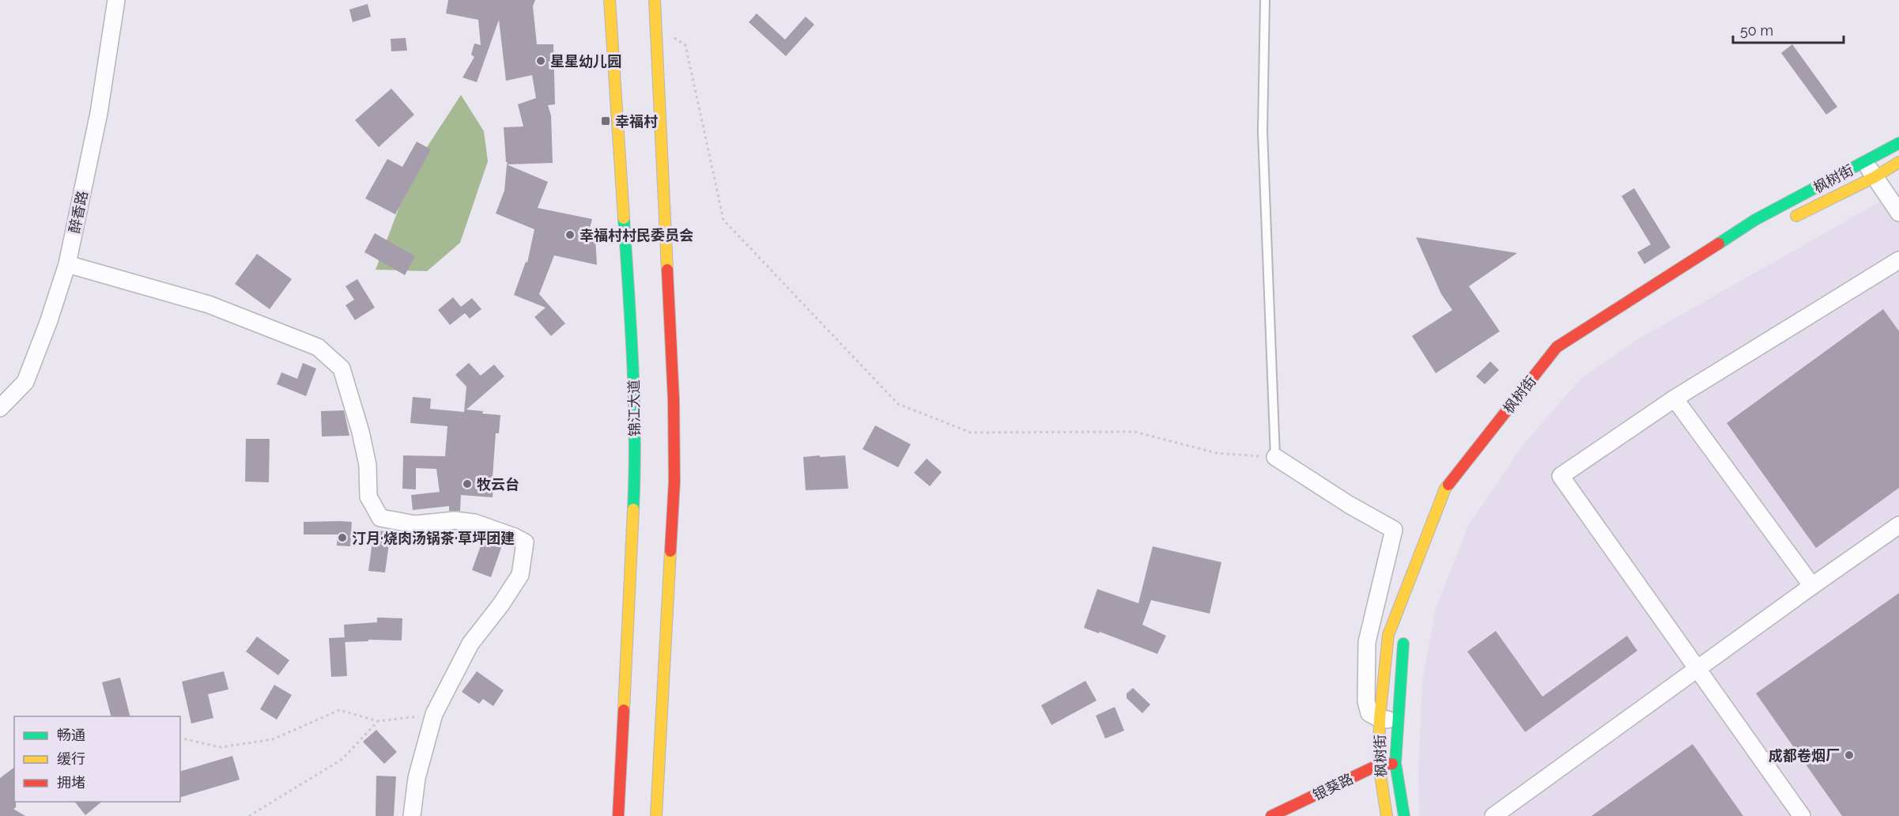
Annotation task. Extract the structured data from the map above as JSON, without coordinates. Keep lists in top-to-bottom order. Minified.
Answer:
{"streets":{"main road":["枫树街","锦江大道","银葵路"],"street":["醉香路"]},"crossings":[["枫树街","银葵路"]],"places":{"other":["星星幼儿园","幸福村村民委员会","牧云台","汀月·烧肉汤锅茶·草坪团建","成都卷烟厂"],"transit":["幸福村"]},"legend":["畅通","缓行","拥堵"],"scale_bar":"50 m"}
